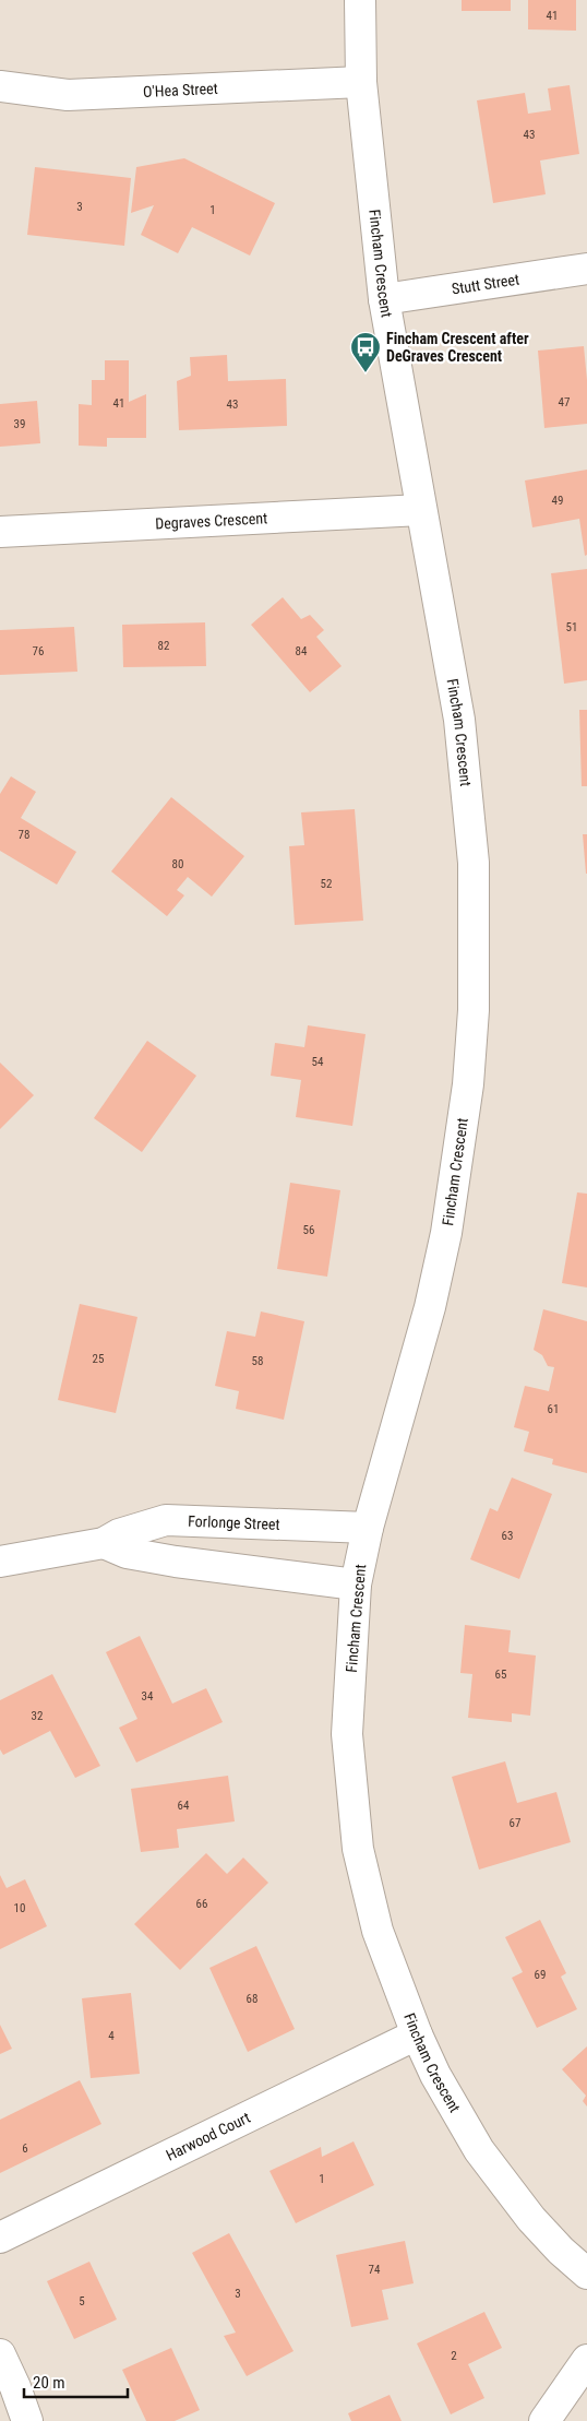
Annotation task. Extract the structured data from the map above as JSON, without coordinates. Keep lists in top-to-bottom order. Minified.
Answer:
{"streets":{"street":["O'Hea Street","Fincham Crescent","Stutt Street","Degraves Crescent","Forlonge Street","Harwood Court"]},"crossings":[["O'Hea Street","Fincham Crescent"],["Fincham Crescent","Stutt Street"],["Fincham Crescent","Degraves Crescent"],["Fincham Crescent","Forlonge Street"],["Fincham Crescent","Harwood Court"]],"places":{"bus stop":["Fincham Crescent after DeGraves Crescent"]},"house_numbers":["41","43","3","1","47","41","43","39","49","51","82","76","84","78","80","52","54","56","25","58","61","63","65","34","32","64","67","66","10","69","68","4","6","1","74","3","5","2"],"scale_bar":"20 m"}
